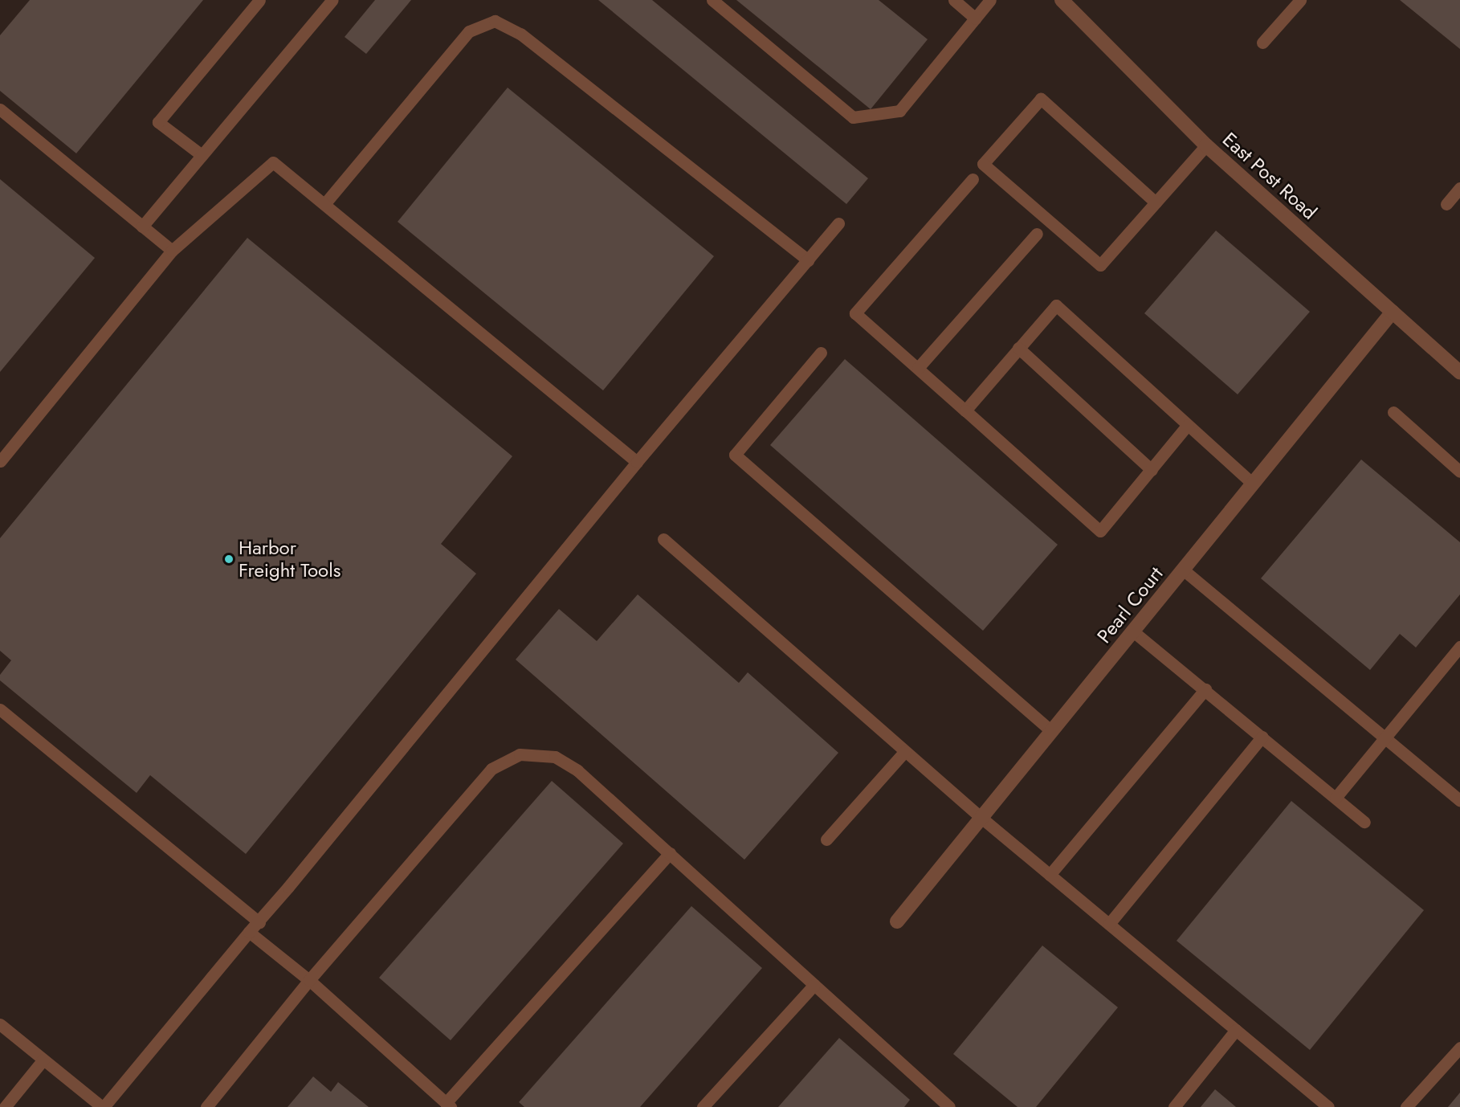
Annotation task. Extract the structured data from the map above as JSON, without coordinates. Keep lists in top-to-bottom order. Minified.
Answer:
{"streets":{"street":["East Post Road","Pearl Court"]},"crossings":[["East Post Road","Pearl Court"]],"places":["Harbor Freight Tools"]}
